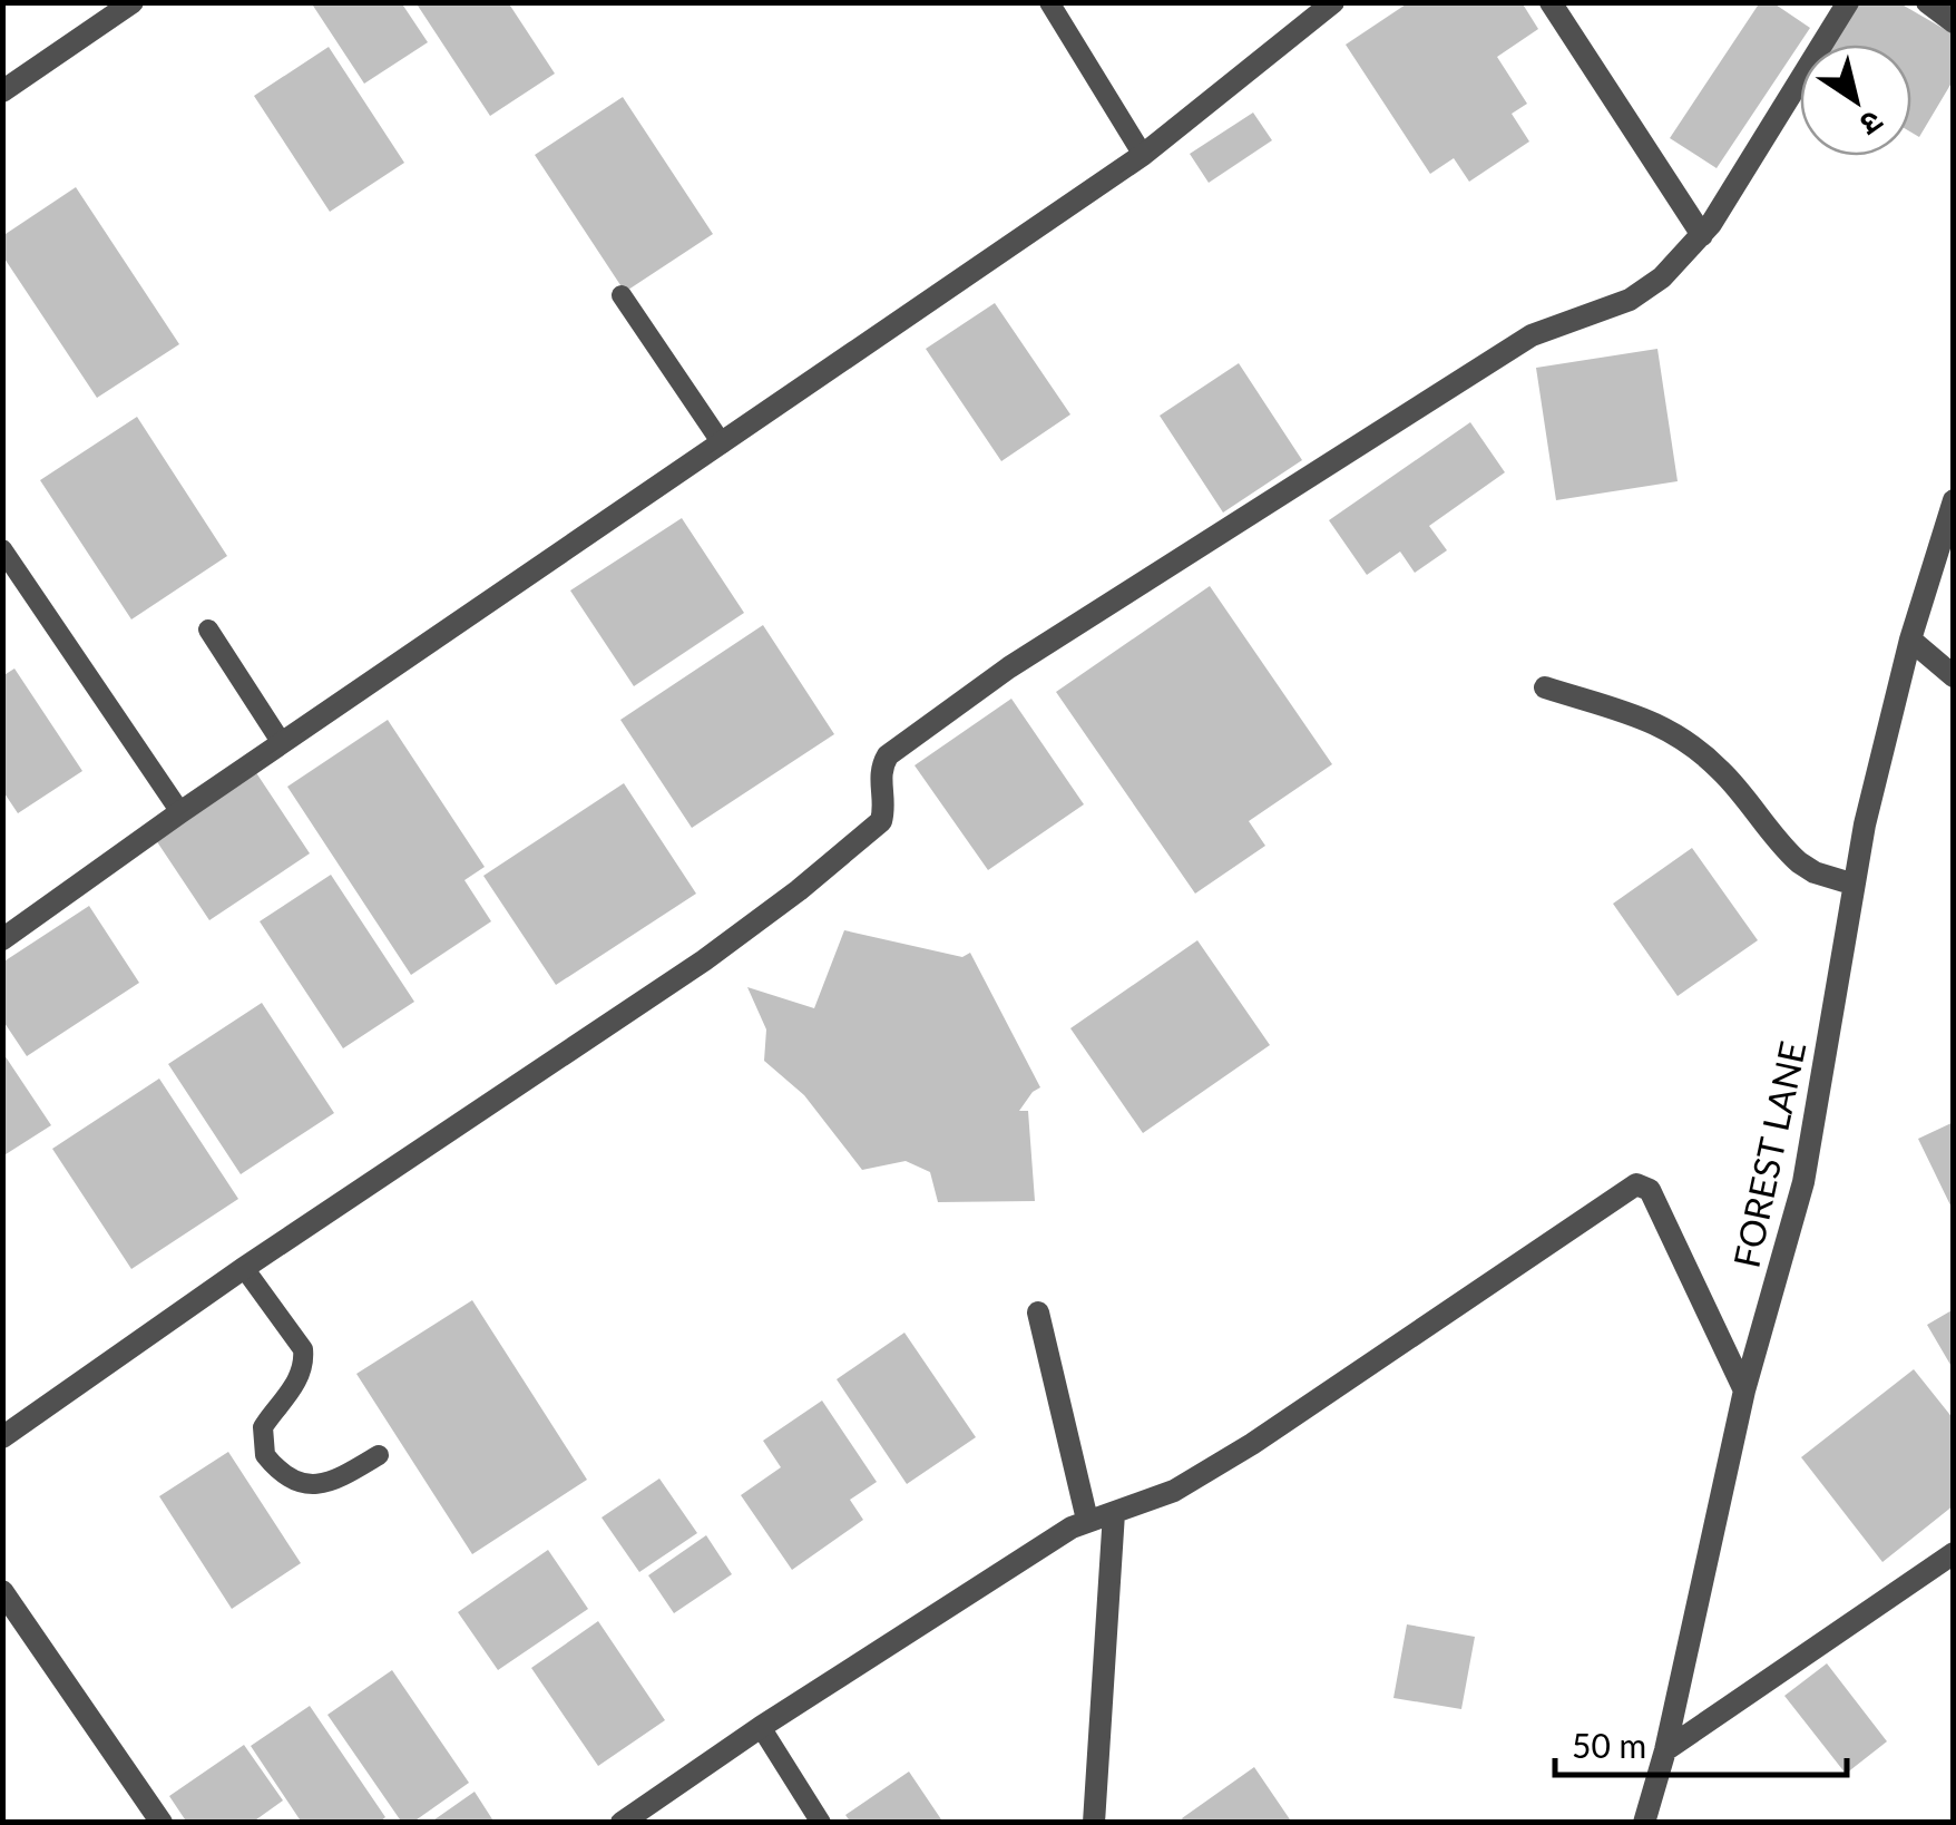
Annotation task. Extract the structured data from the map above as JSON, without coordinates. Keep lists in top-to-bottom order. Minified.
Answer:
{"streets":{"street":["FOREST LANE"]},"scale_bar":"50 m","north":"bottom right"}
